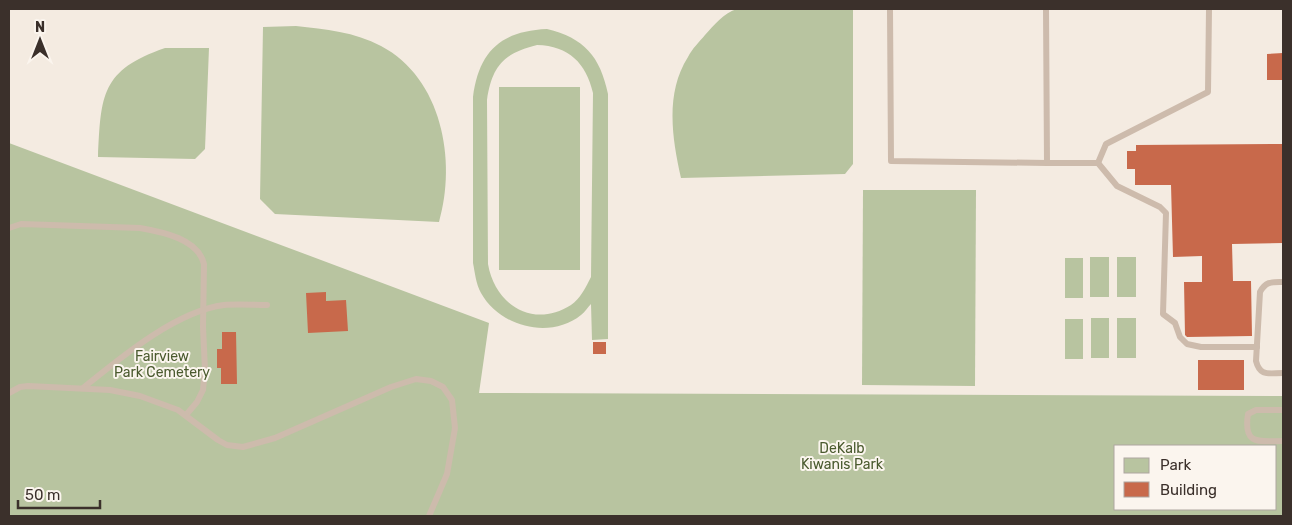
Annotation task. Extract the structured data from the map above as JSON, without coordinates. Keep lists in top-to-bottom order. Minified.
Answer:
{"parks":["Fairview Park Cemetery","DeKalb Kiwanis Park"],"legend":["Park","Building"],"scale_bar":"50 m","north":"top"}
